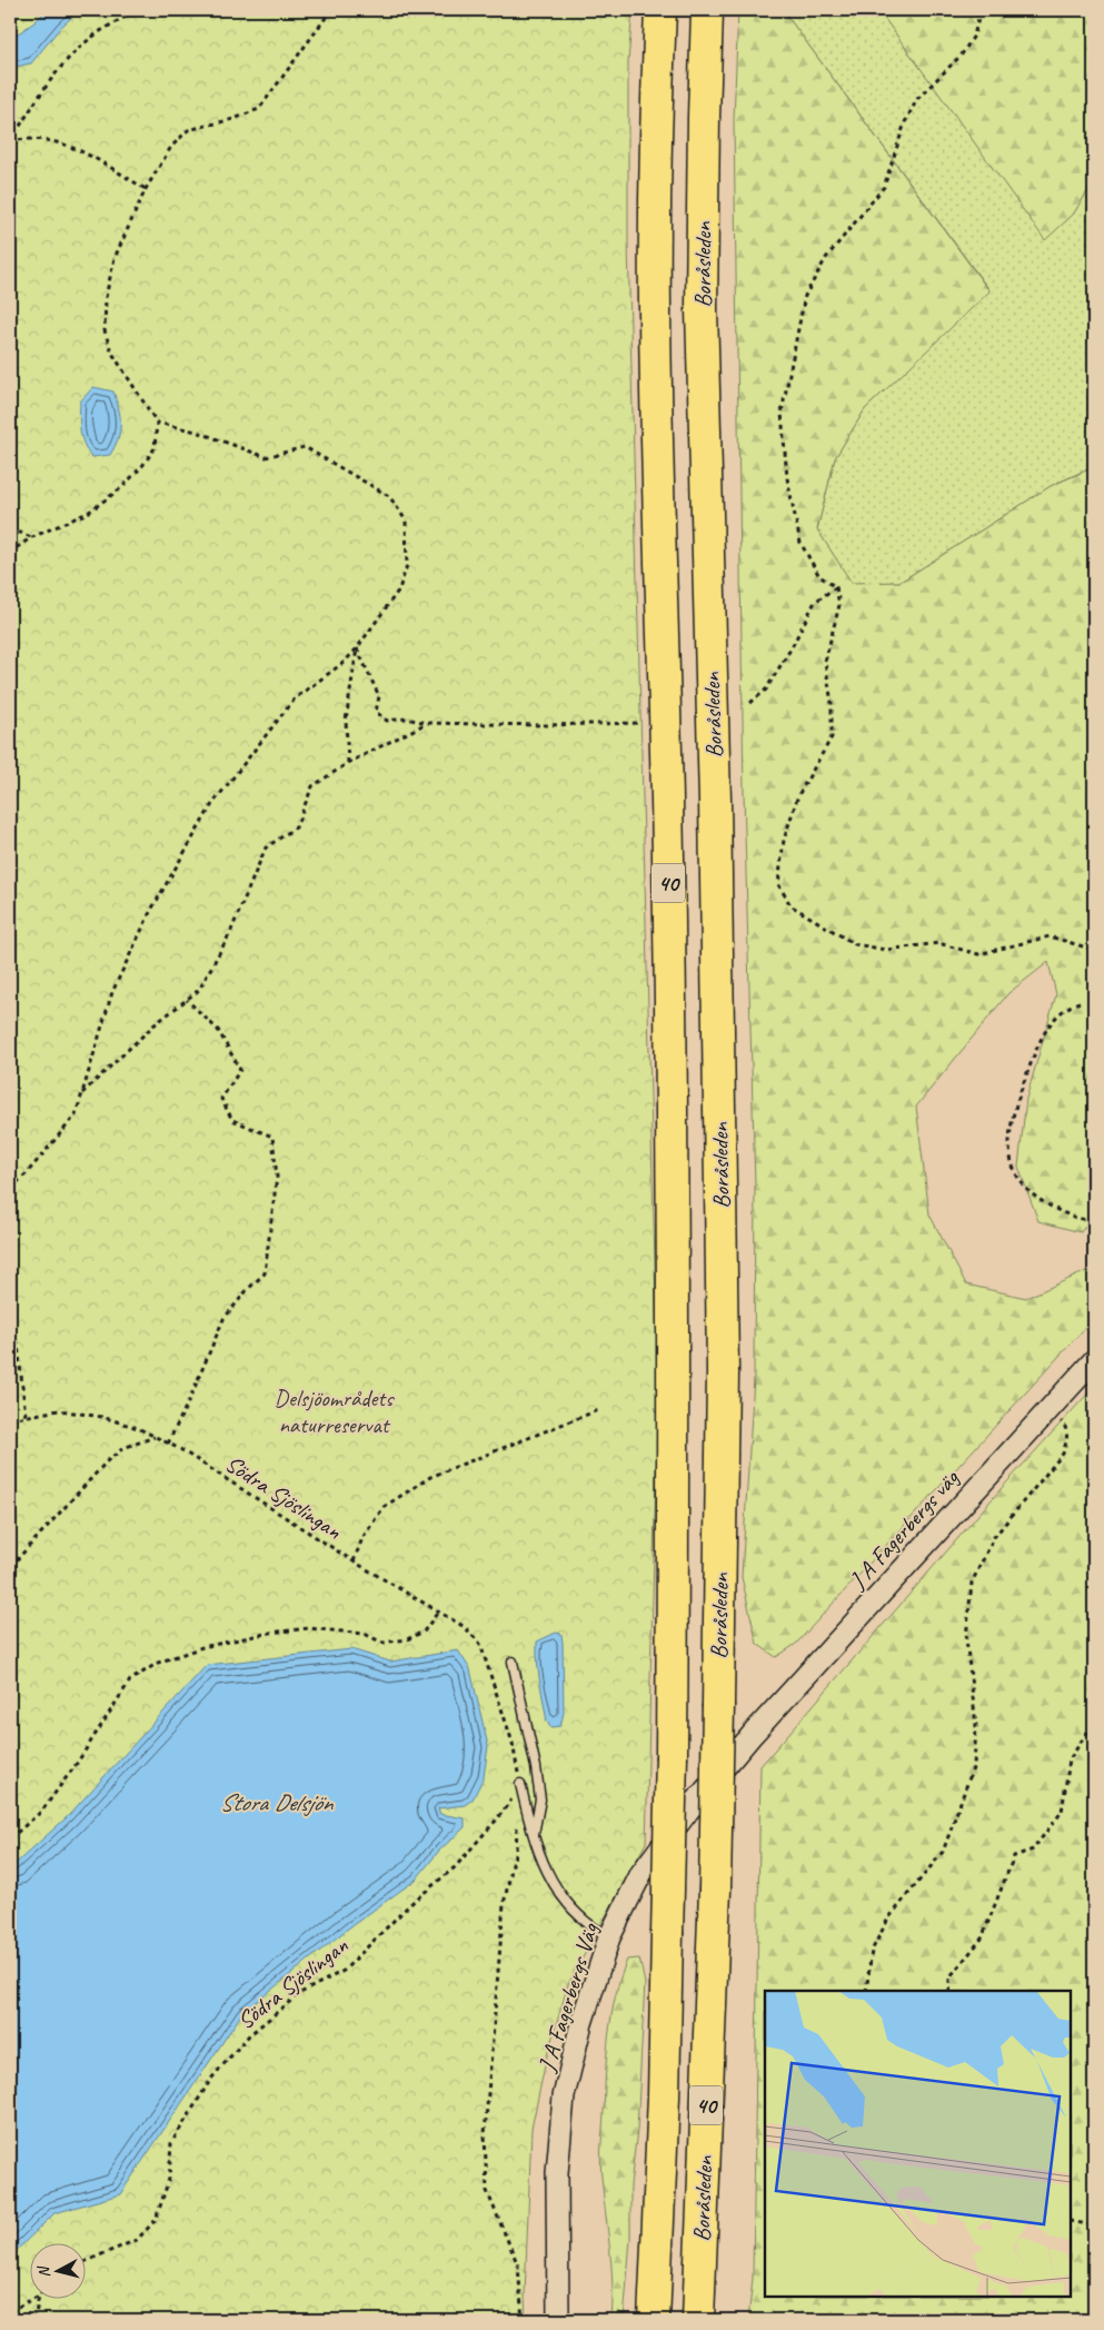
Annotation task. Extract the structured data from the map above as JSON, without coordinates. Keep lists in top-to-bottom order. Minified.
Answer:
{"streets":{"highway":["Boråsleden","40"],"street":["J A Fagerbergs väg","J A Fagerbergs Väg"],"path":["Södra Sjöslingan"]},"crossings":[["J A Fagerbergs väg","J A Fagerbergs Väg"]],"water":["Stora Delsjön"],"parks":["Delsjöområdets naturreservat"],"north":"left"}
